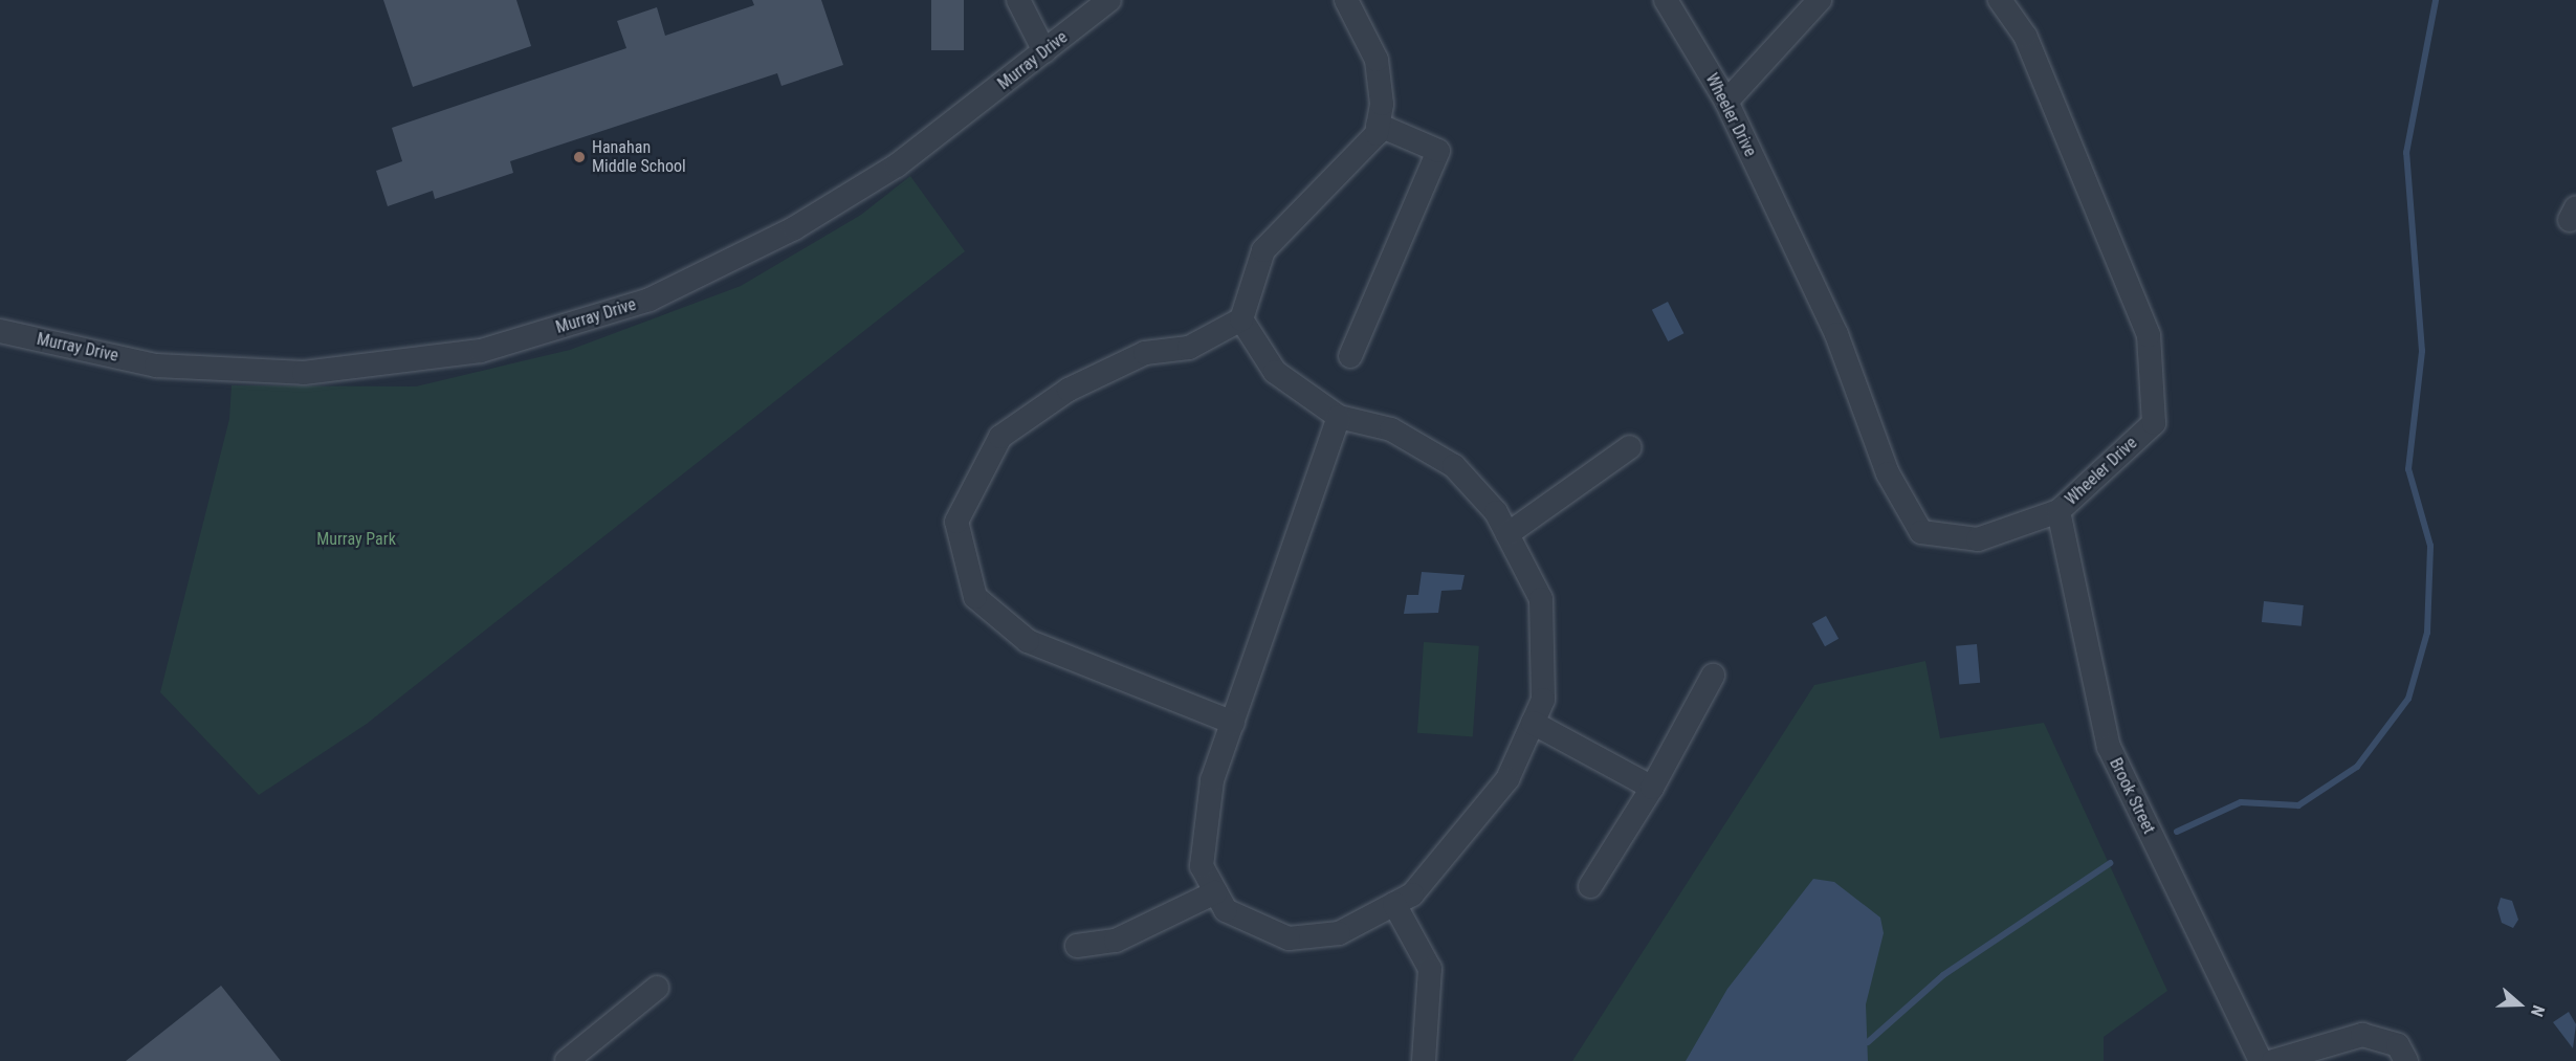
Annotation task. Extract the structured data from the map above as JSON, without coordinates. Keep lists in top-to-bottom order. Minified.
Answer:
{"streets":{"street":["Murray Drive","Wheeler Drive","Brook Street"]},"crossings":[["Wheeler Drive","Brook Street"]],"parks":["Murray Park"],"places":["Hanahan Middle School"],"north":"right"}
